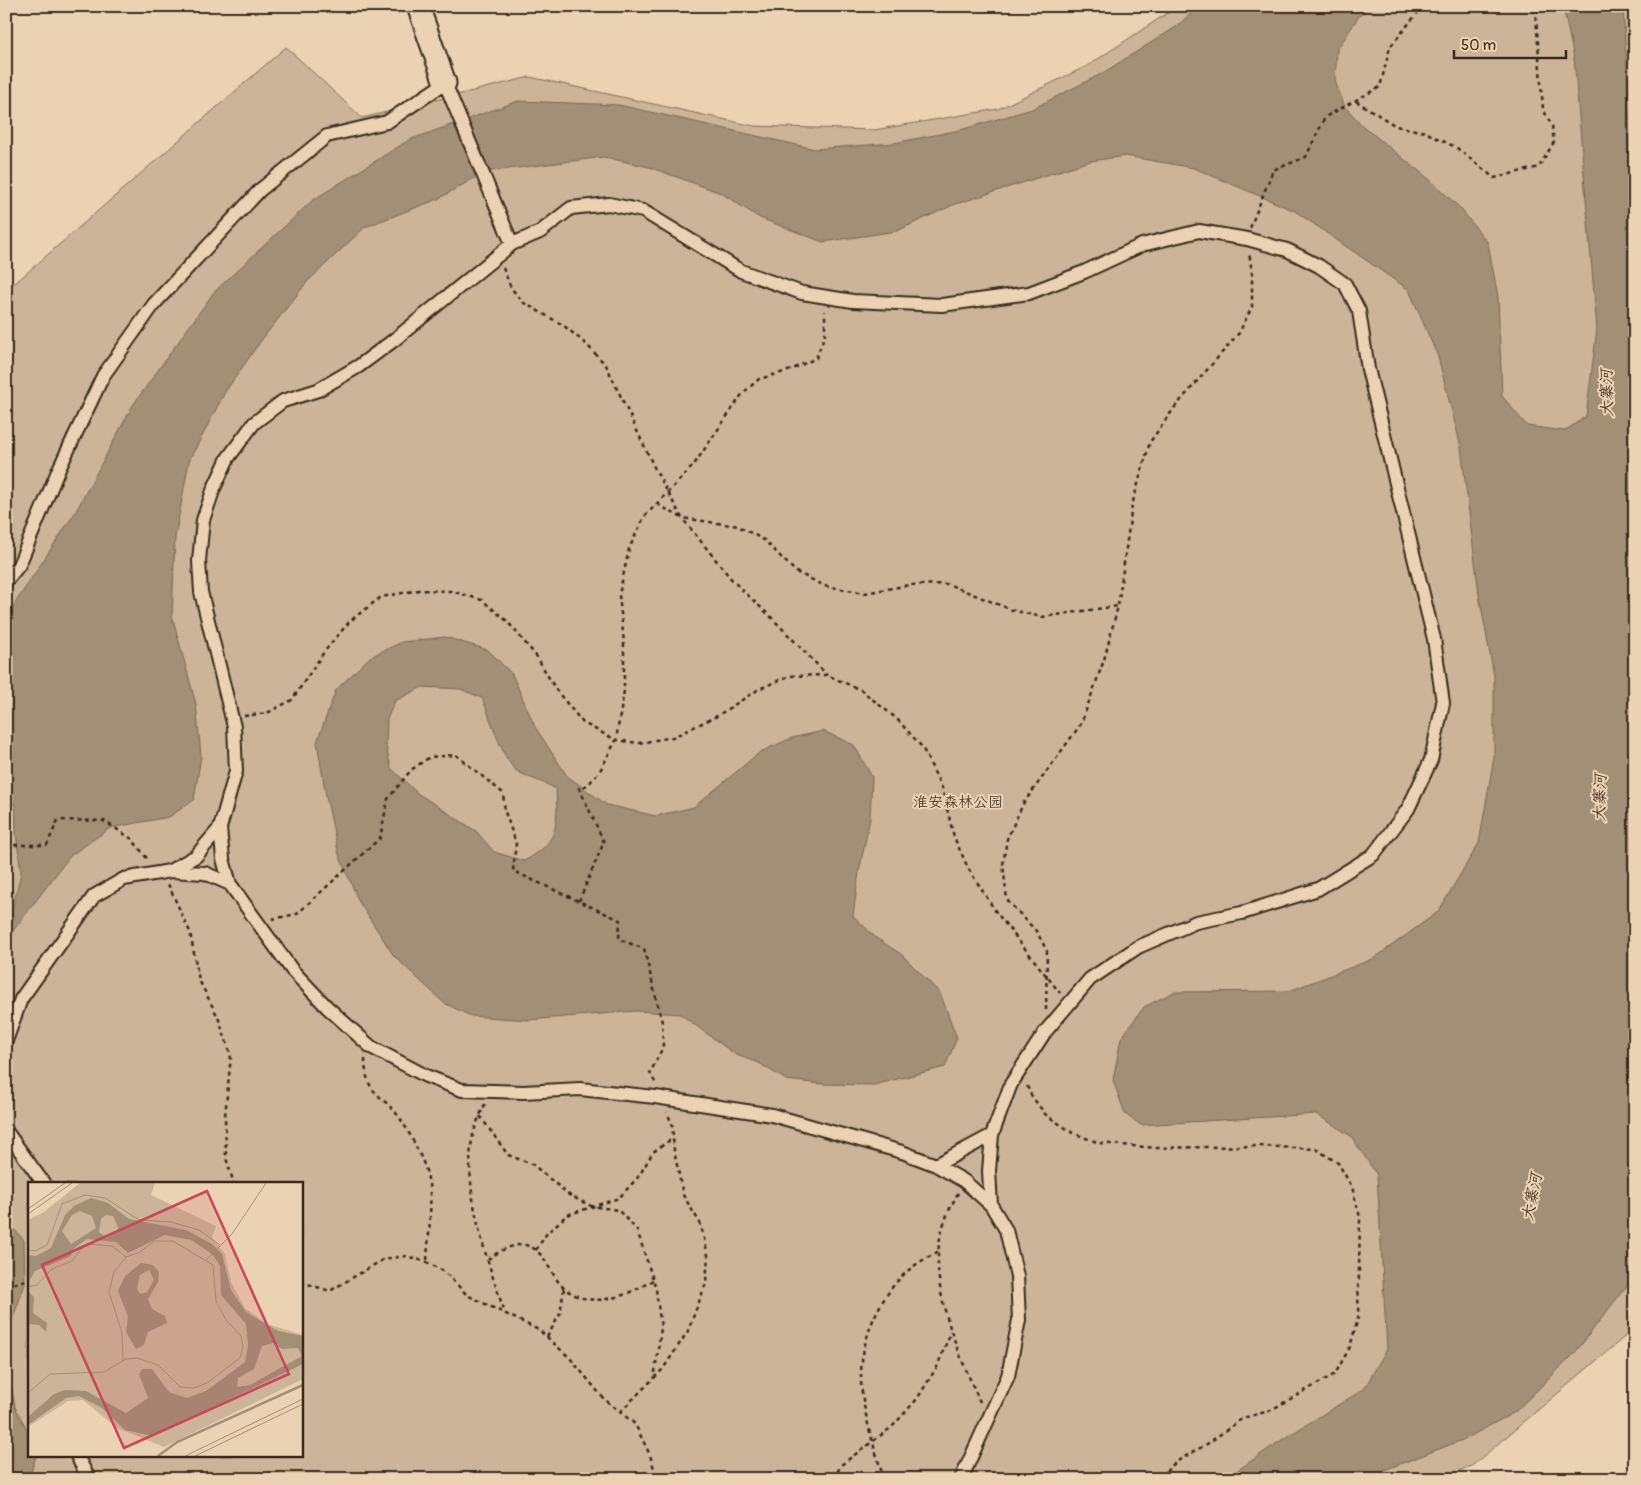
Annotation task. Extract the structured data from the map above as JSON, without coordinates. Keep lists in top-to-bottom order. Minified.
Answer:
{"water":["大寨河"],"parks":["淮安森林公园"],"scale_bar":"50 m"}
